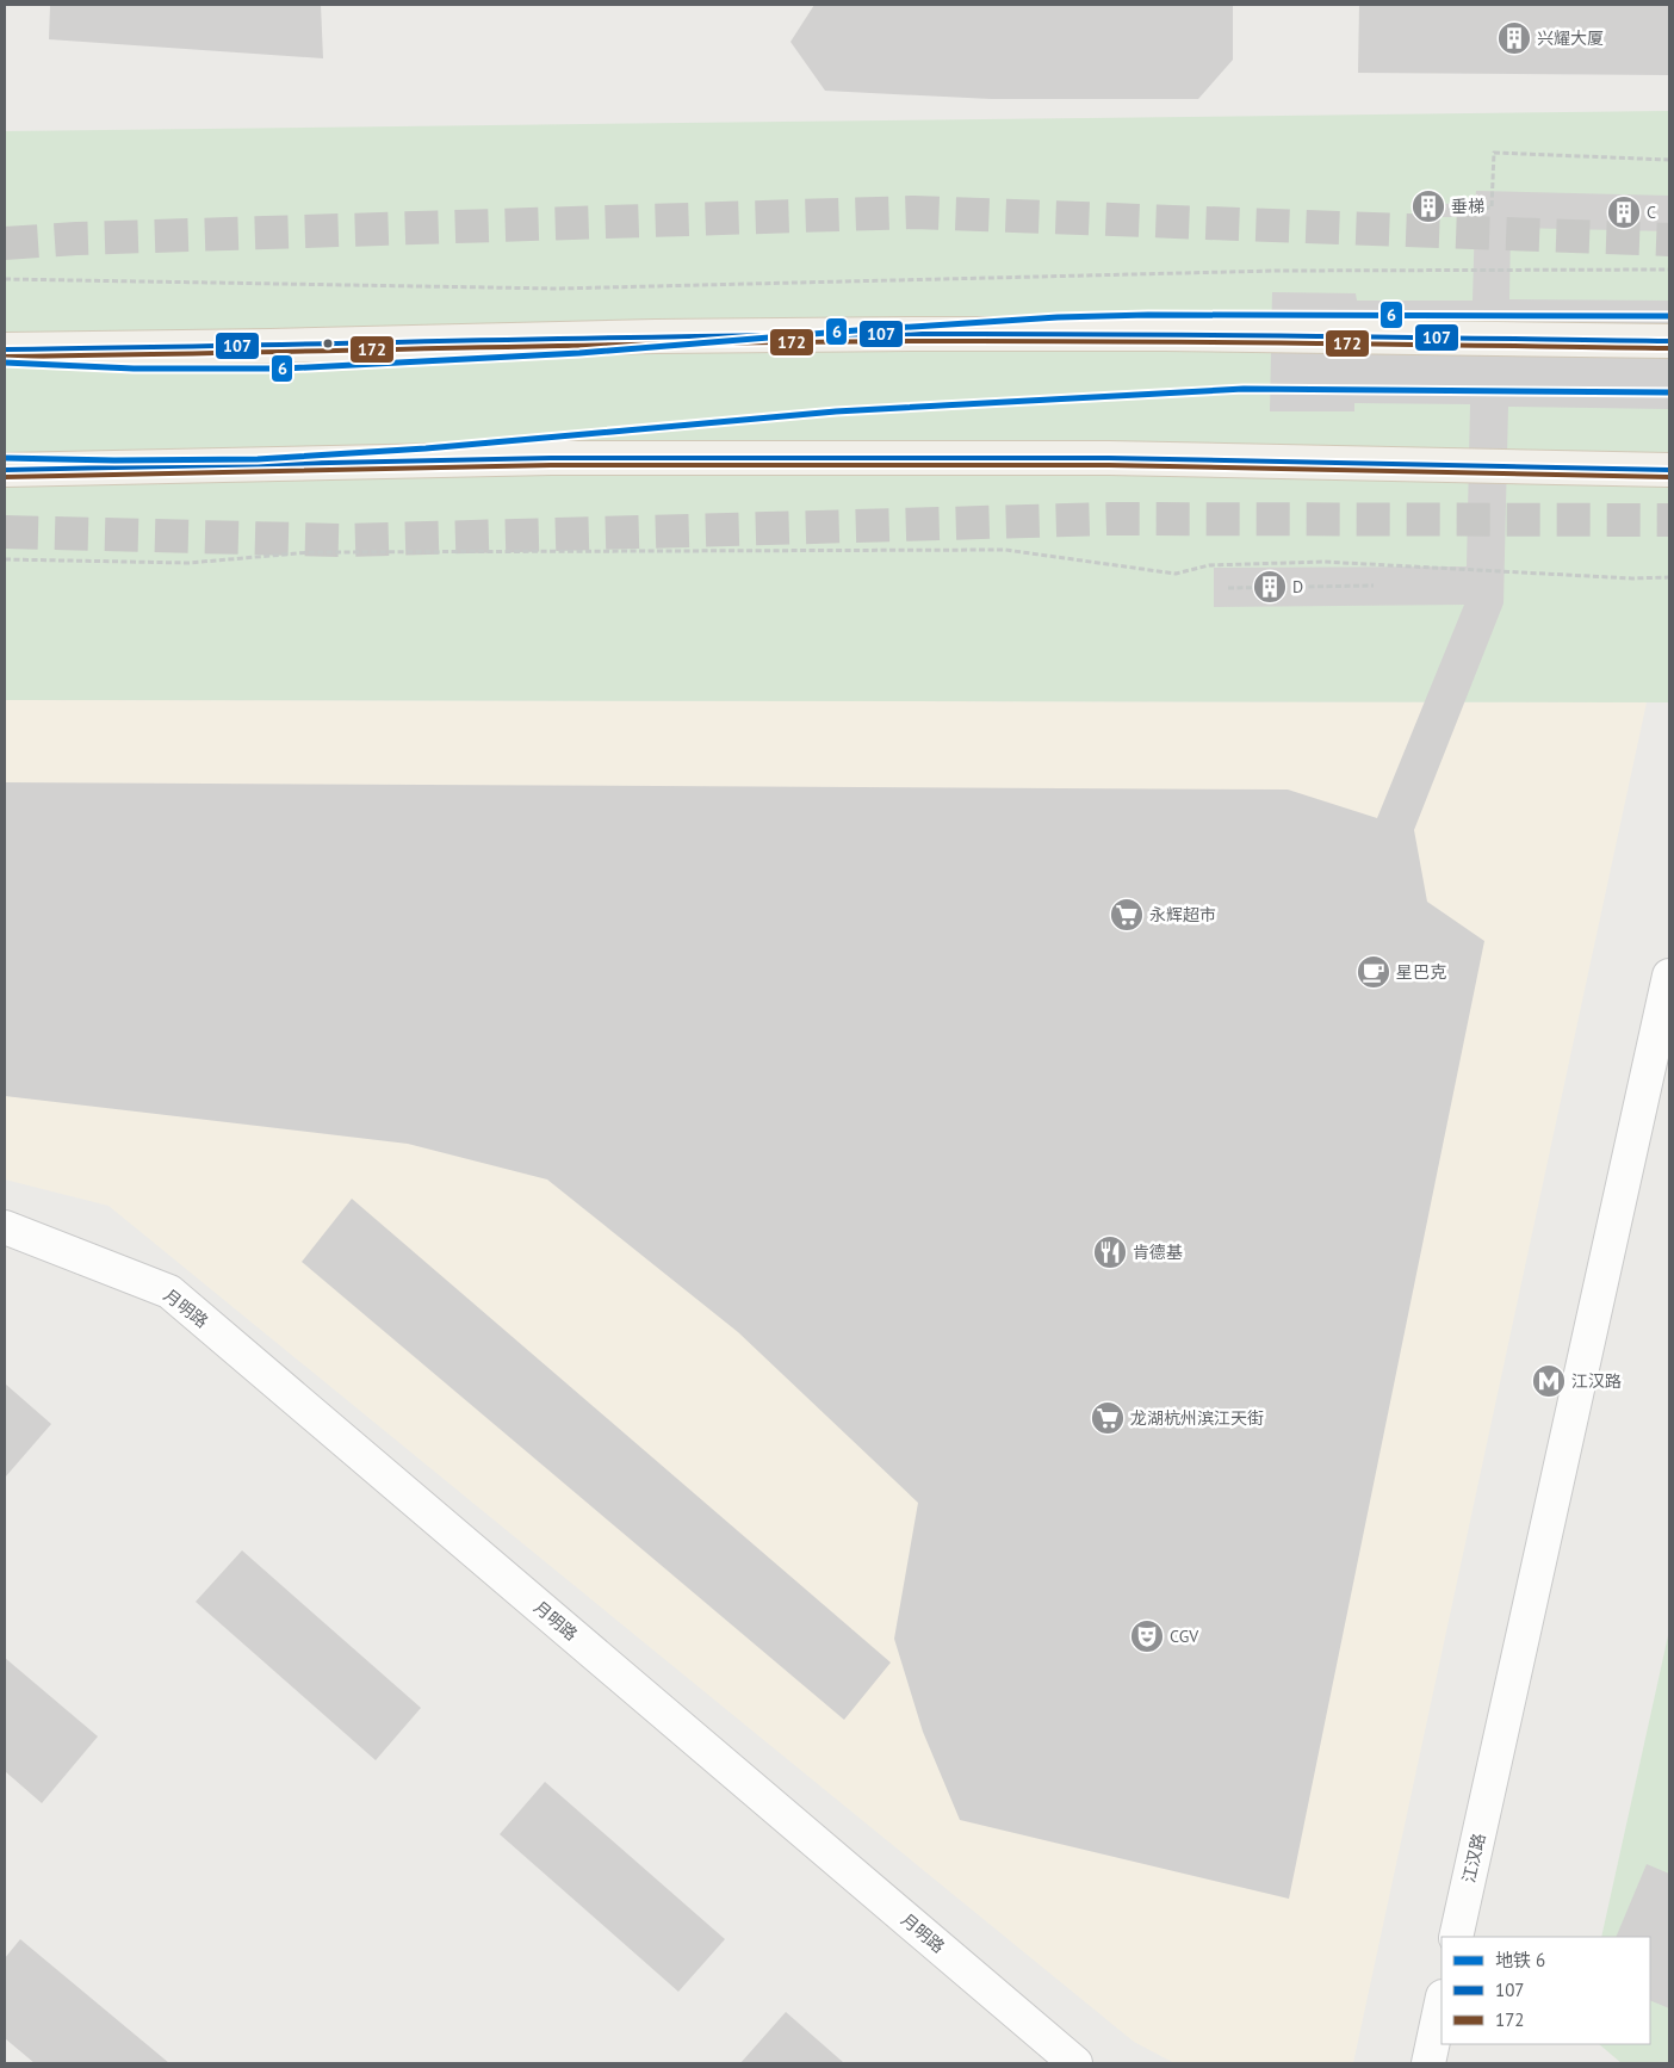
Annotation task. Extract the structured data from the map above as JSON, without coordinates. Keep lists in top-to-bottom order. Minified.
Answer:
{"streets":{"street":["月明路","江汉路"]},"places":{"building":["兴耀大厦","垂梯","C","D"],"supermarket":["永辉超市","龙湖杭州滨江天街"],"cafe":["星巴克"],"restaurant":["肯德基"],"metro station":["江汉路"],"theatre":["CGV"]},"lines":["metro line 6","transit line 107","transit line 172"],"legend":["地铁 6","107","172"]}
